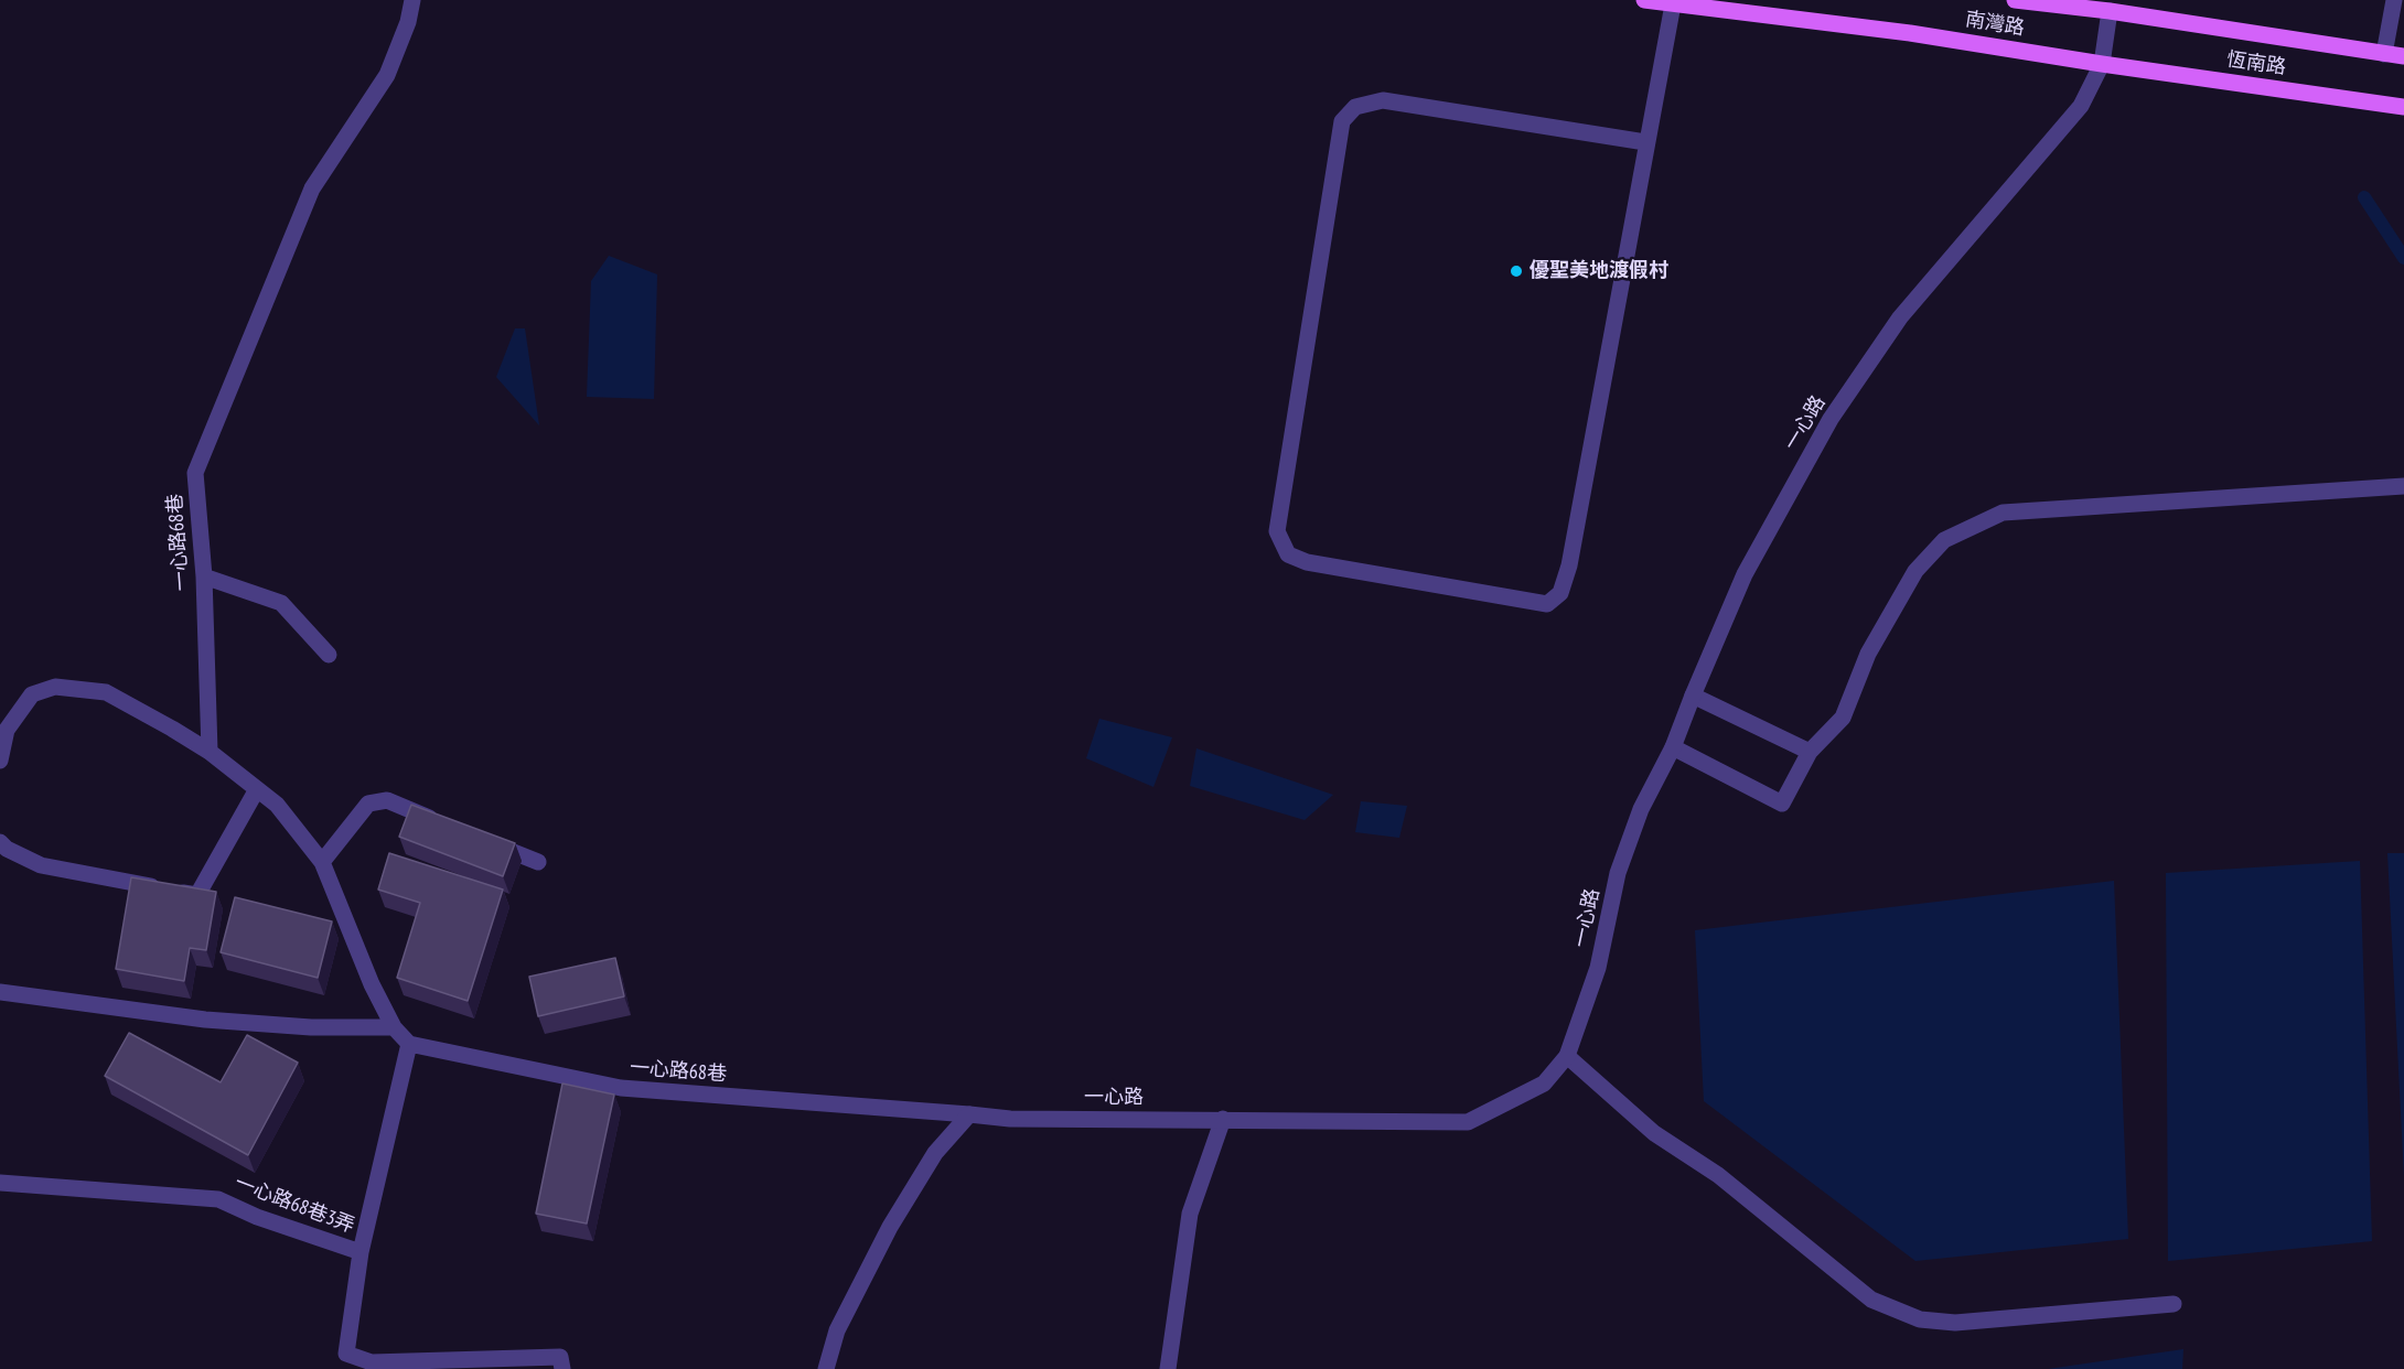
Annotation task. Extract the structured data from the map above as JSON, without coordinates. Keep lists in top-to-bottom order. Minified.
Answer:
{"streets":{"main road":["南灣路","恆南路"],"street":["一心路","一心路68巷","一心路68巷3弄"]},"crossings":[["南灣路","恆南路"],["南灣路","一心路"],["恆南路","一心路"],["一心路","一心路68巷"],["一心路68巷","一心路68巷3弄"]],"places":["優聖美地渡假村"]}
